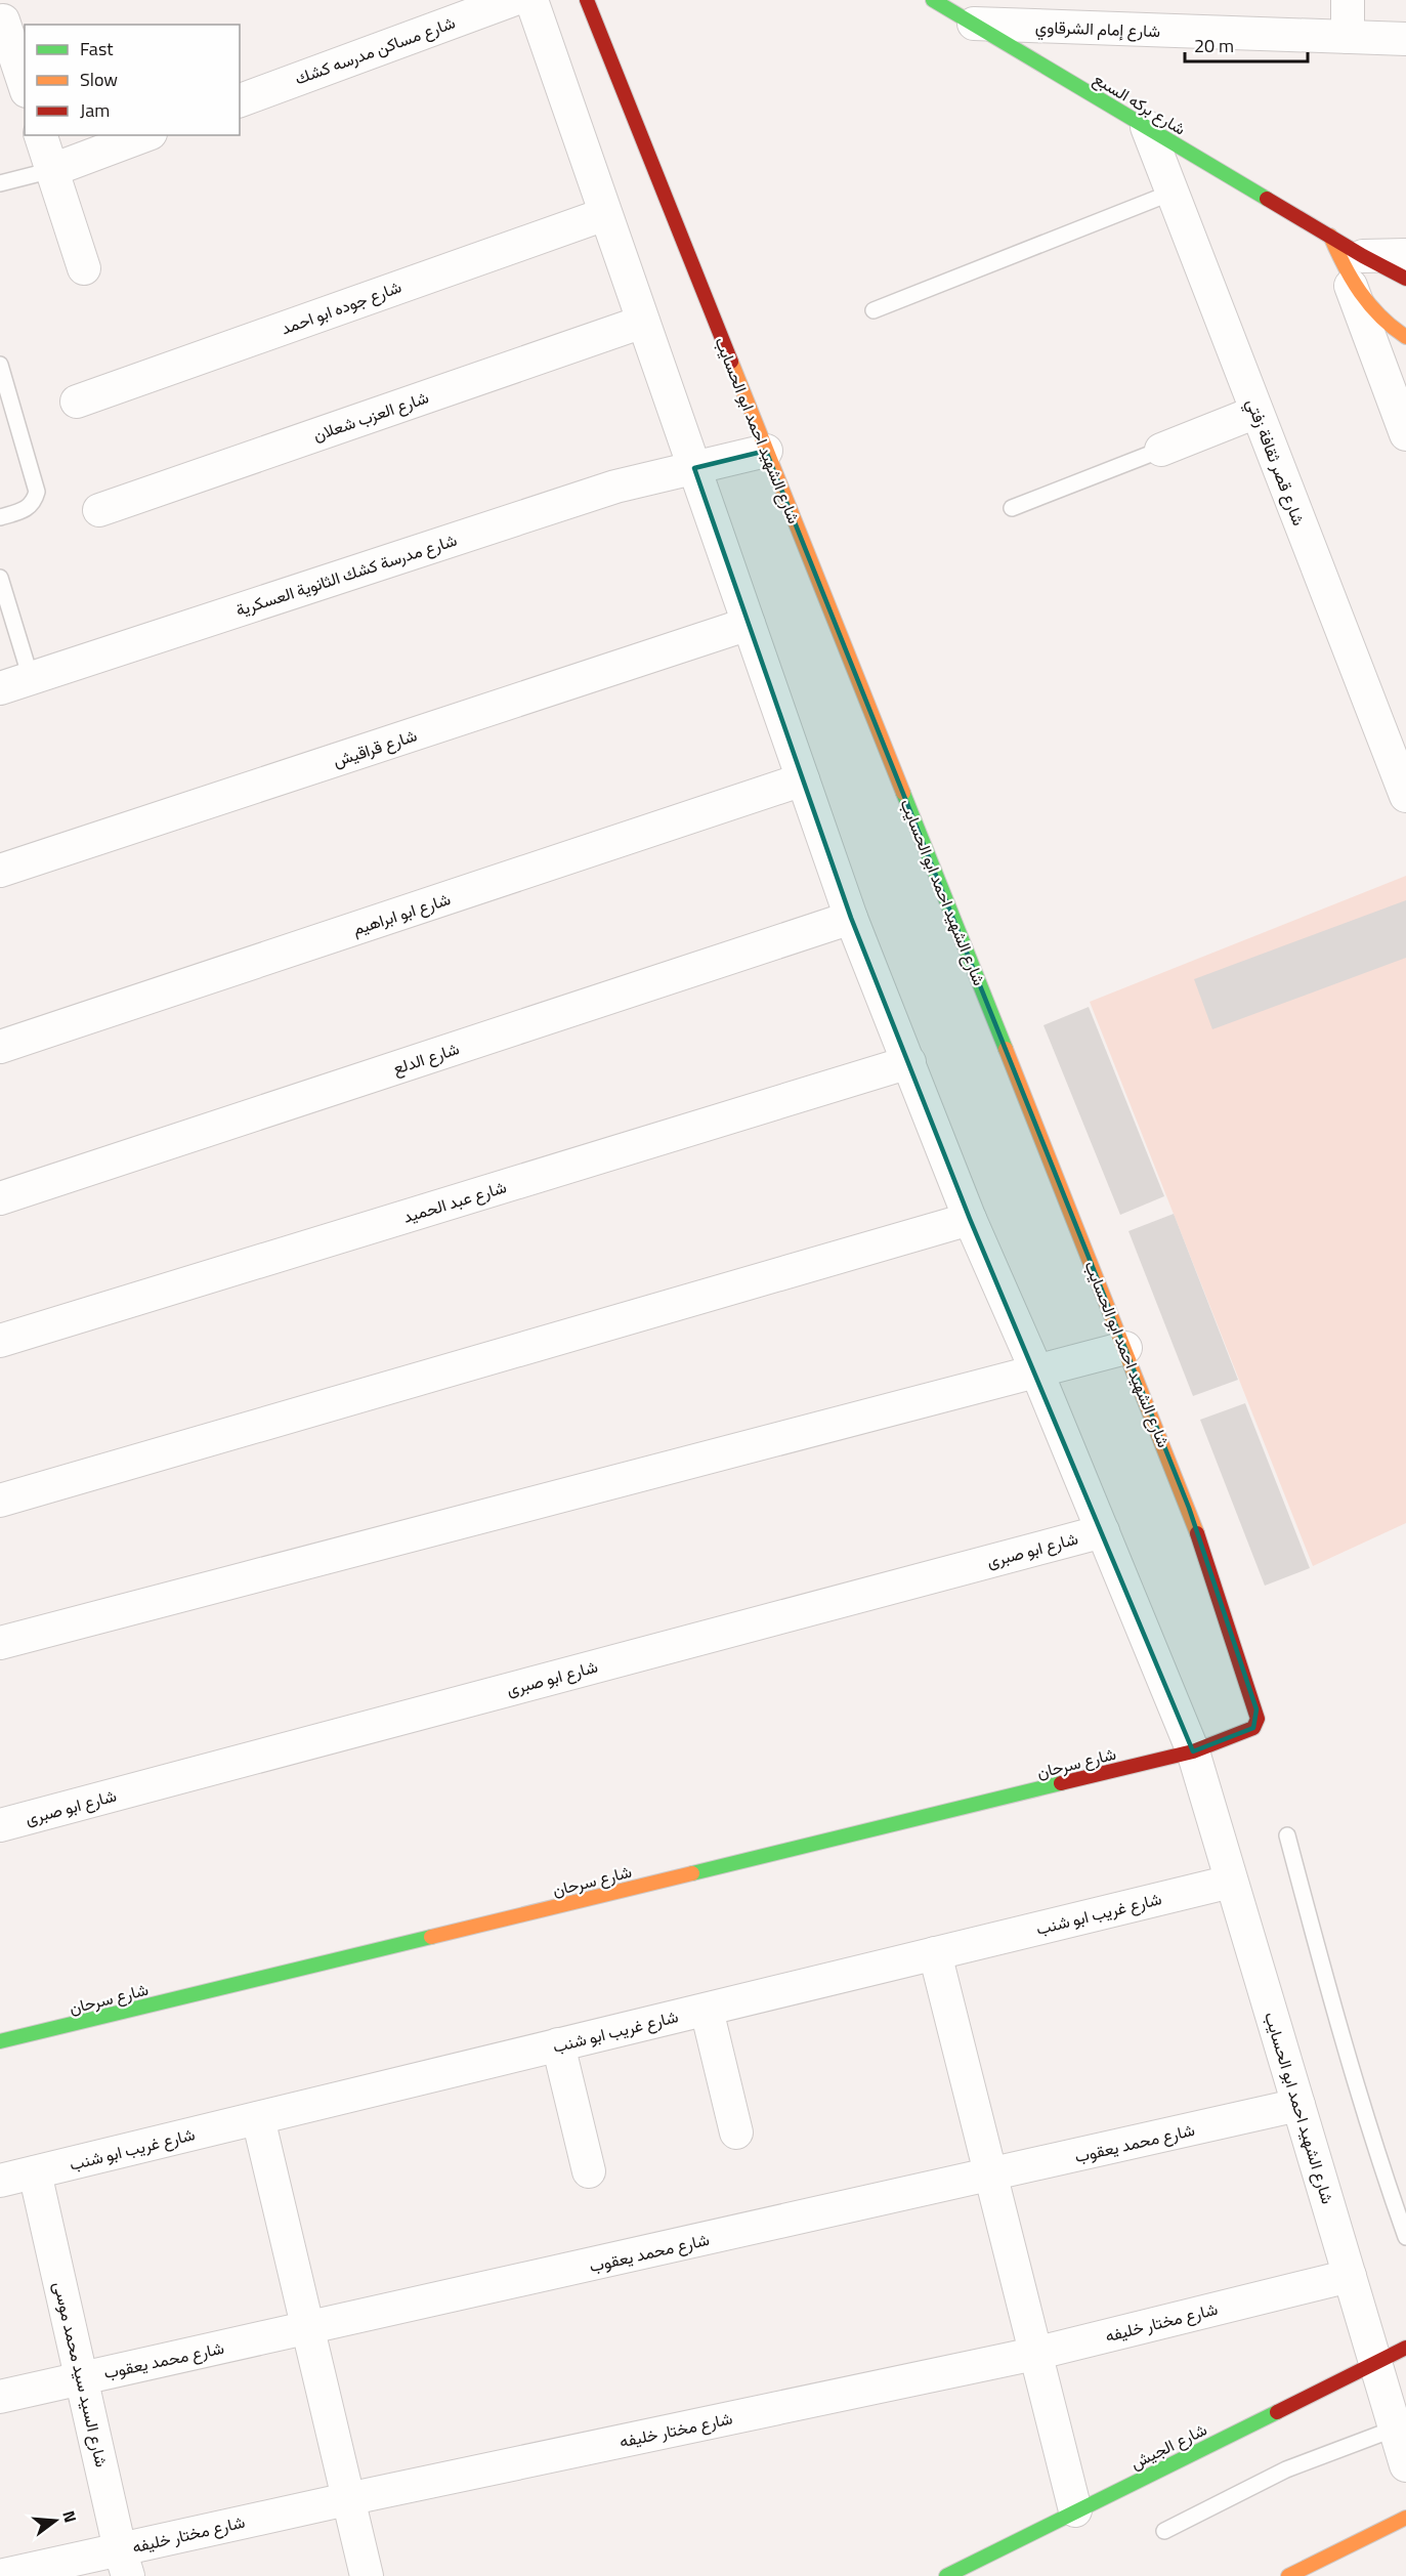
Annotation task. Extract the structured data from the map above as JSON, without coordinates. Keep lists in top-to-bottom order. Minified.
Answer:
{"streets":{"street":["شارع إمام الشرقاوي","شارع مساكن مدرسه كشك","شارع بركه السبع","شارع جوده ابو احمد","شارع العزب شعلان","شارع الشهيد احمد ابو الحسايب","شارع قصر ثقافة زفتي","شارع مدرسة كشك الثانوية العسكرية","شارع قراقيش","شارع ابو ابراهيم","شارع الدلع","شارع عبد الحميد","شارع ابو صبرى","شارع سرحان","شارع غريب ابو شنب","شارع محمد يعقوب","شارع مختار خليفه","شارع السيد سيد محمد موسى","شارع الجيش"]},"crossings":[["شارع إمام الشرقاوي","شارع بركه السبع"],["شارع بركه السبع","شارع قصر ثقافة زفتي"],["شارع جوده ابو احمد","شارع الشهيد احمد ابو الحسايب"],["شارع العزب شعلان","شارع الشهيد احمد ابو الحسايب"],["شارع الشهيد احمد ابو الحسايب","شارع مدرسة كشك الثانوية العسكرية"],["شارع الشهيد احمد ابو الحسايب","شارع قراقيش"],["شارع الشهيد احمد ابو الحسايب","شارع ابو ابراهيم"],["شارع الشهيد احمد ابو الحسايب","شارع الدلع"],["شارع الشهيد احمد ابو الحسايب","شارع عبد الحميد"],["شارع الشهيد احمد ابو الحسايب","شارع ابو صبرى"],["شارع الشهيد احمد ابو الحسايب","شارع سرحان"],["شارع الشهيد احمد ابو الحسايب","شارع غريب ابو شنب"],["شارع الشهيد احمد ابو الحسايب","شارع محمد يعقوب"],["شارع الشهيد احمد ابو الحسايب","شارع مختار خليفه"],["شارع الشهيد احمد ابو الحسايب","شارع الجيش"],["شارع غريب ابو شنب","شارع السيد سيد محمد موسى"],["شارع محمد يعقوب","شارع السيد سيد محمد موسى"],["شارع مختار خليفه","شارع السيد سيد محمد موسى"]],"legend":["Fast","Slow","Jam"],"scale_bar":"20 m","north":"right"}
